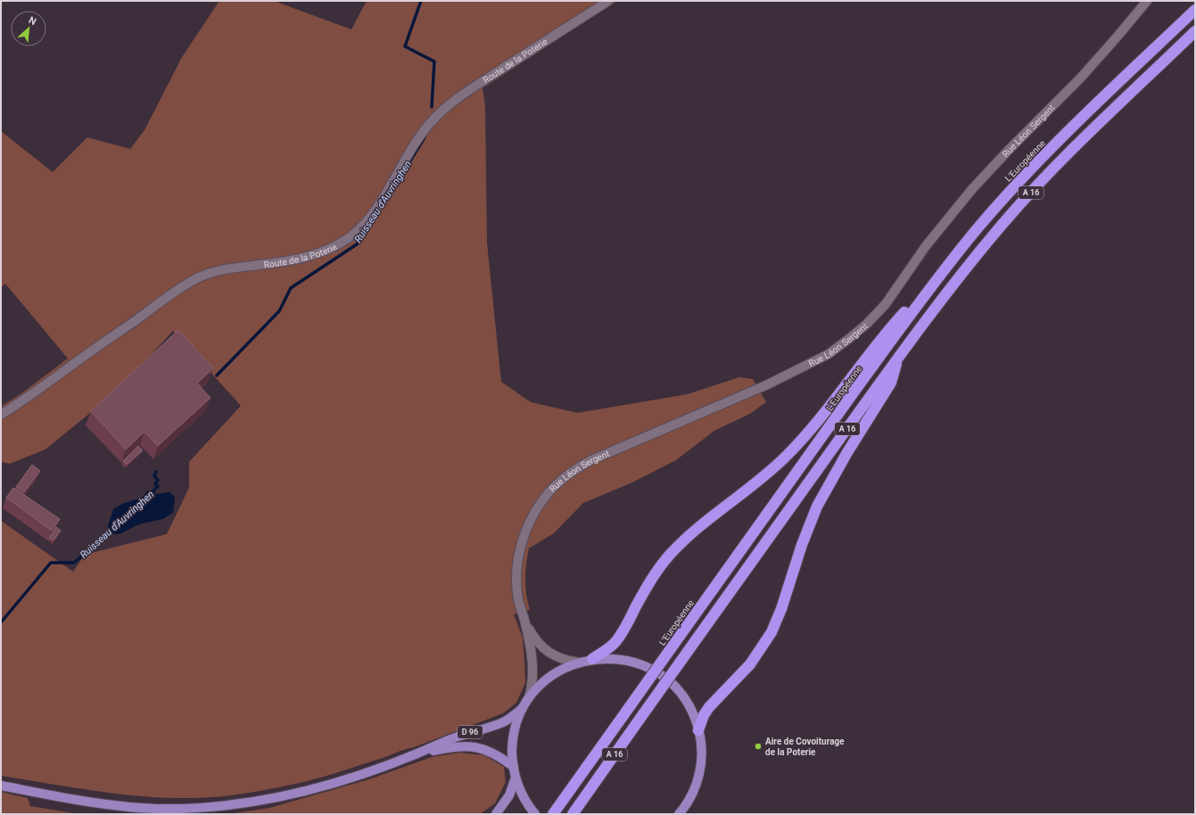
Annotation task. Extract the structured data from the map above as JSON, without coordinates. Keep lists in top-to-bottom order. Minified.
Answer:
{"streets":{"highway":["L'Européenne","A 16"],"main road":["D 96"],"street":["Route de la Poterie","Rue Léon Sergent"]},"water":["Ruisseau d'Auvringhen"],"places":["Aire de Covoiturage de la Poterie"],"north":"top right"}
